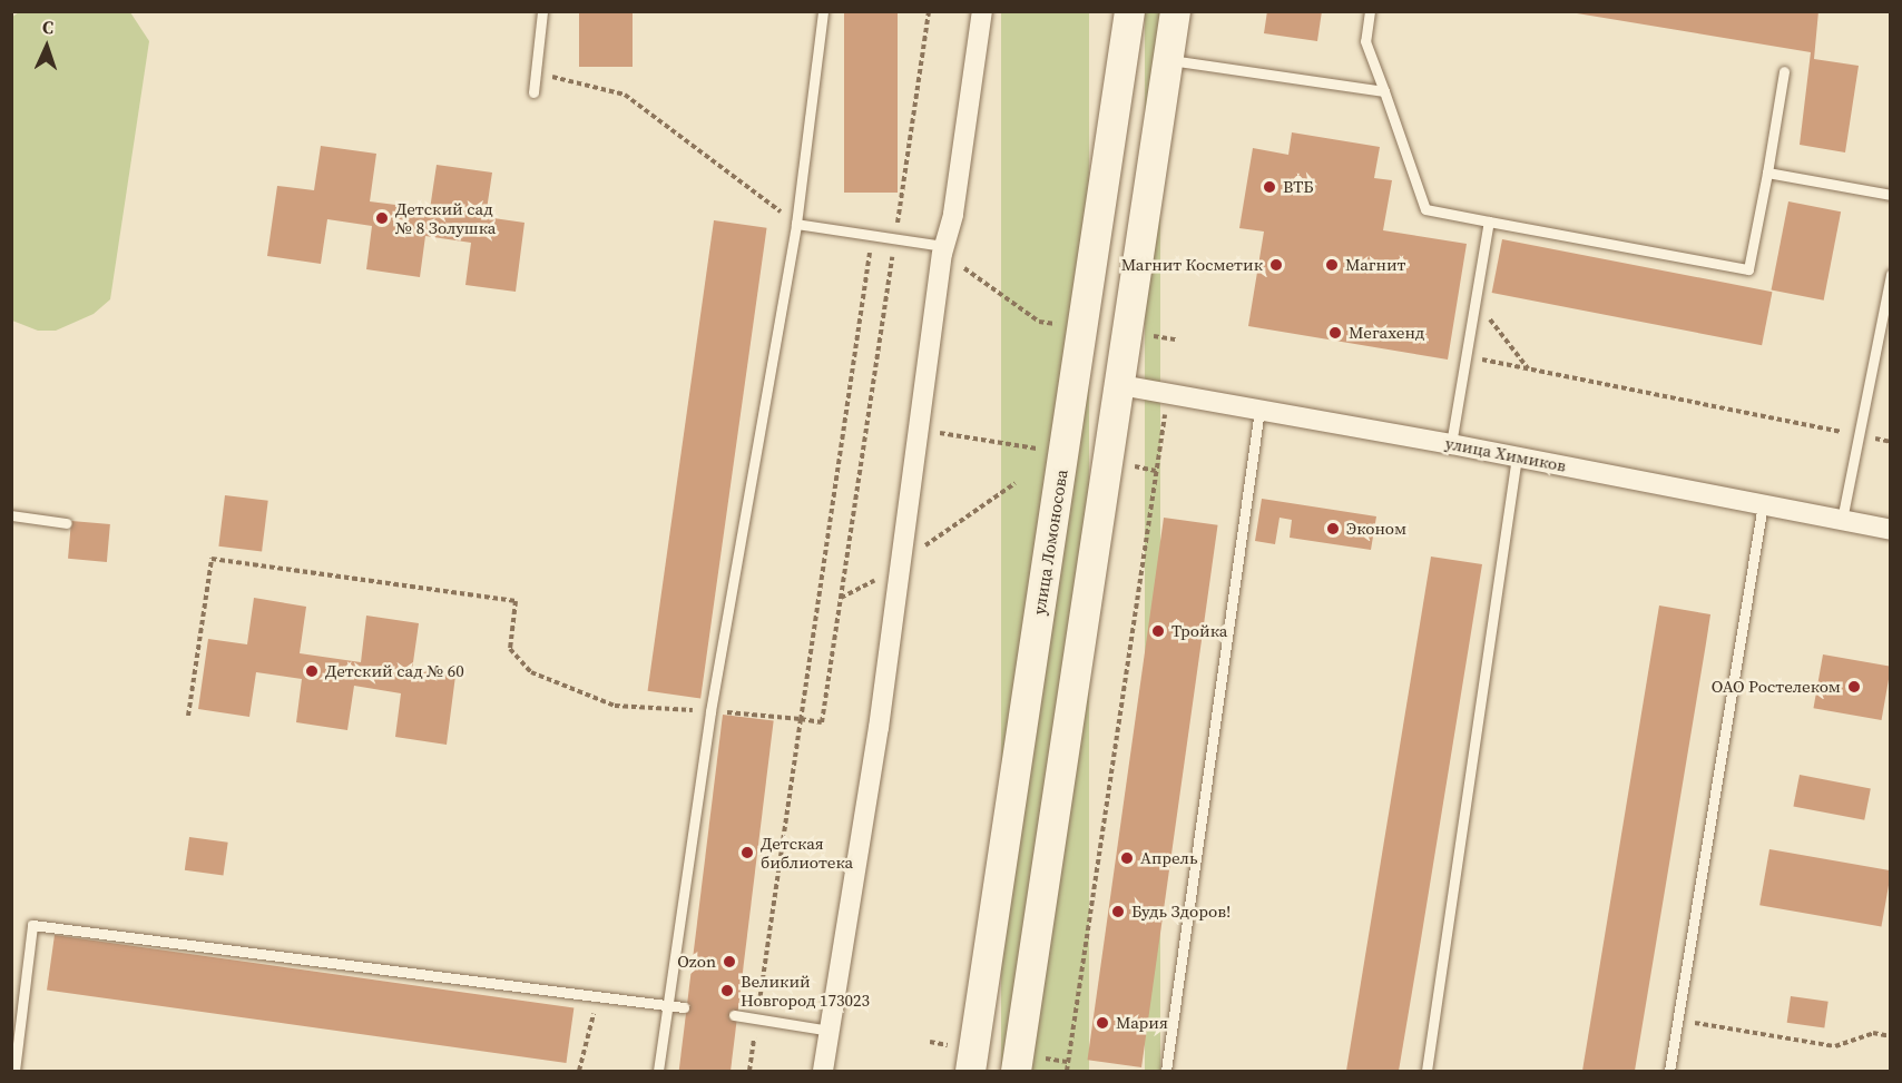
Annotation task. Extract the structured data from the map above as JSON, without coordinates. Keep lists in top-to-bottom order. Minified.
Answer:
{"streets":{"main road":["улица Ломоносова"],"street":["улица Химиков"]},"places":["ВТБ","Детский сад № 8 Золушка","Магнит Косметик","Магнит","Мегахенд","Эконом","Тройка","Детский сад № 60","ОАО Ростелеком","Детская библиотека","Апрель","Будь Здоров!","Ozon","Великий Новгород 173023","Мария"],"north":"top"}
